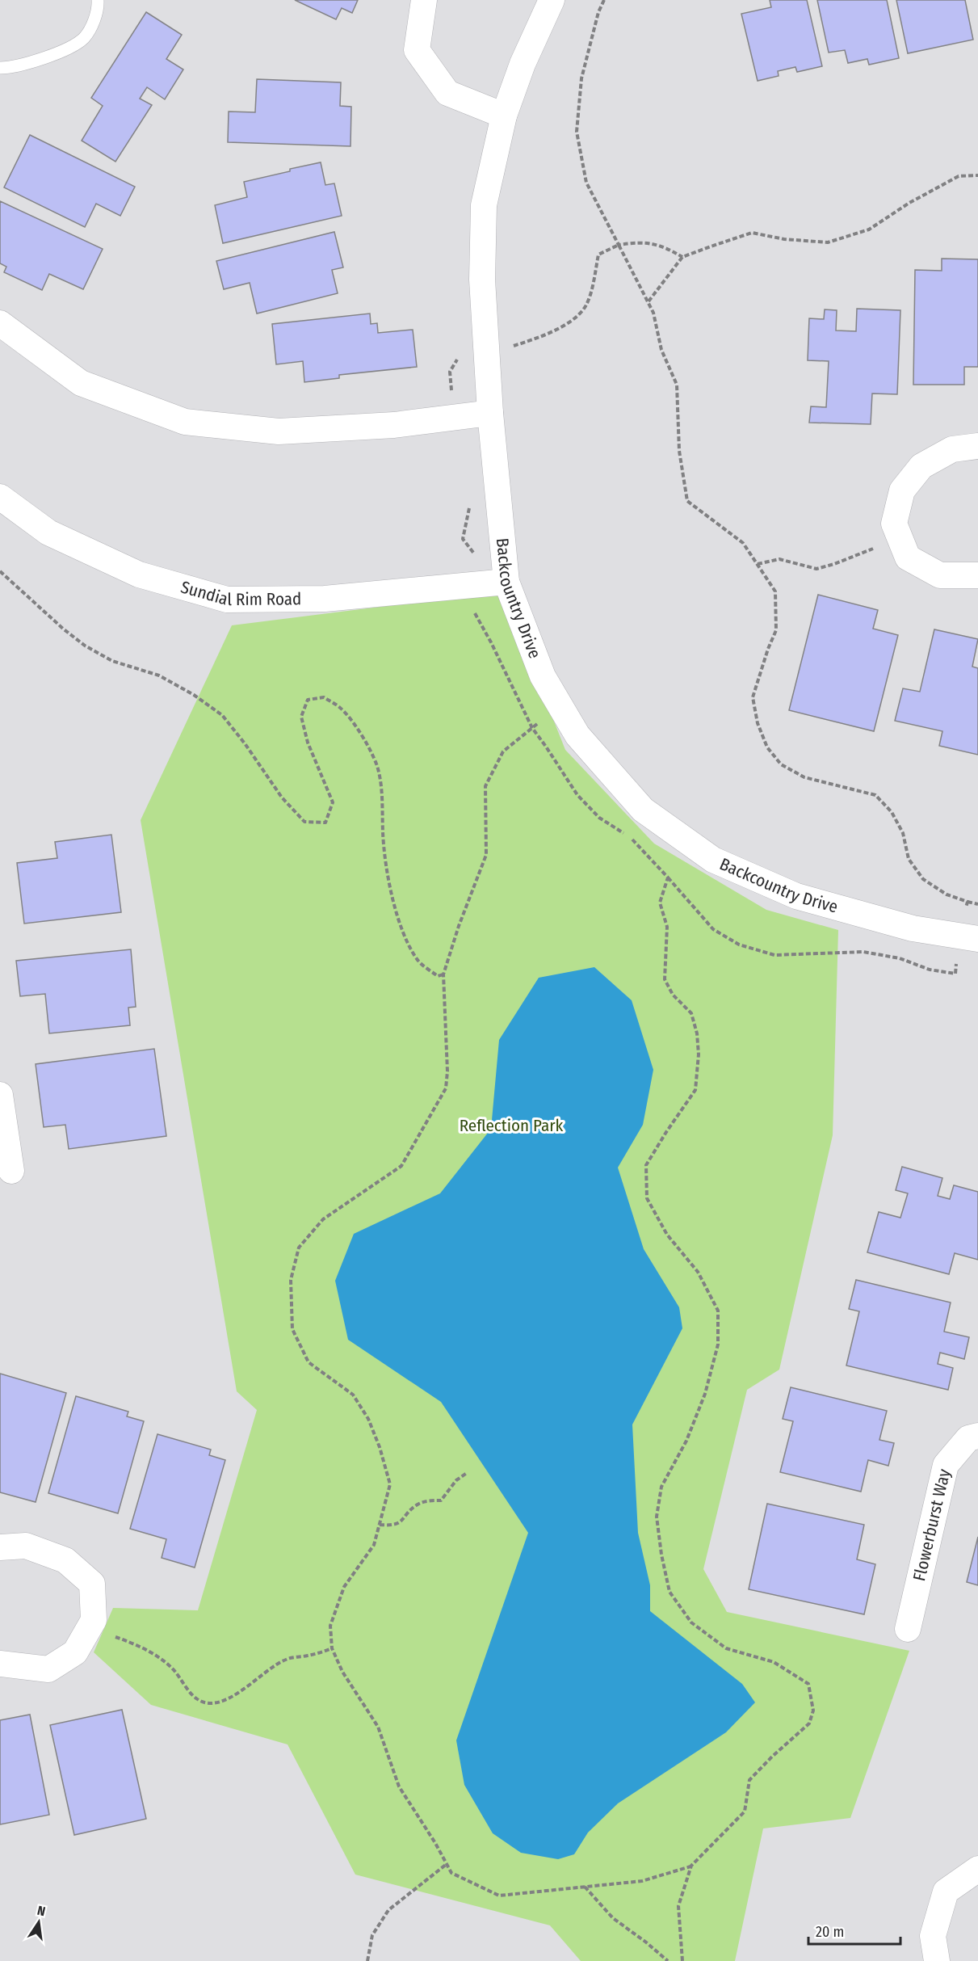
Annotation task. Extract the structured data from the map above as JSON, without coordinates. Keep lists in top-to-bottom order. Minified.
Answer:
{"streets":{"street":["Sundial Rim Road","Backcountry Drive","Flowerburst Way"]},"crossings":[["Sundial Rim Road","Backcountry Drive"]],"parks":["Reflection Park"],"scale_bar":"20 m","north":"top"}
